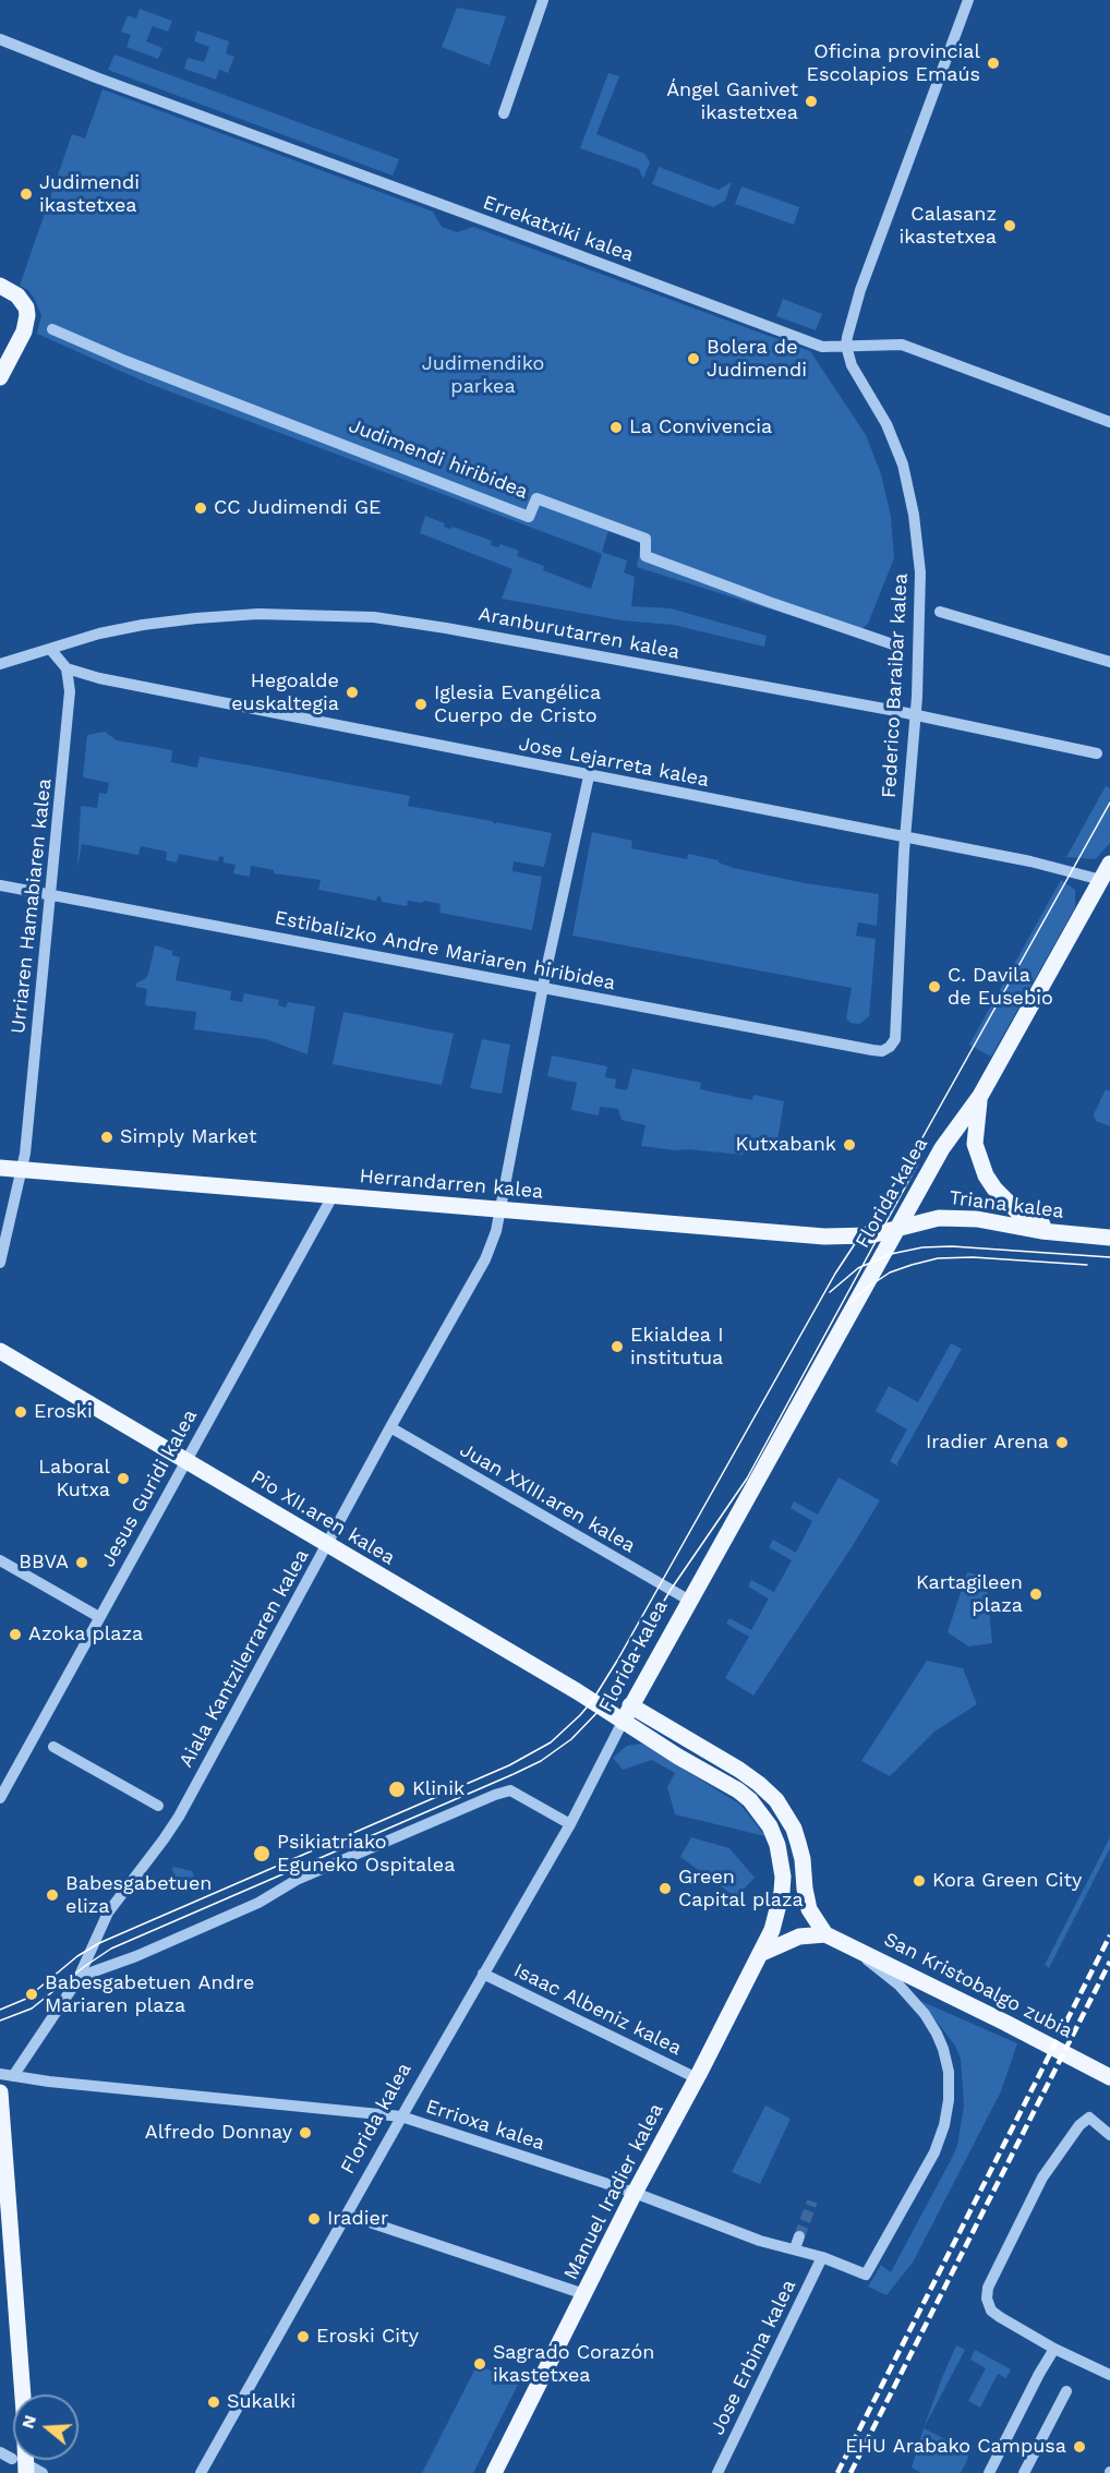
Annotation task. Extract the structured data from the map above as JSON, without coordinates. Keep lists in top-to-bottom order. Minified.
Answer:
{"streets":{"main road":["Herrandarren kalea","Florida kalea","Triana kalea","Pio XII.aren kalea","San Kristobalgo zubia","Manuel Iradier kalea"],"street":["Errekatxiki kalea","Judimendi hiribidea","Aranburutarren kalea","Federico Baraibar kalea","Jose Lejarreta kalea","Urriaren Hamabiaren kalea","Estibalizko Andre Mariaren hiribidea","Jesus Guridi kalea","Juan XXIII.aren kalea","Aiala Kantzilerraren kalea","Isaac Albeniz kalea","Errioxa kalea","Jose Erbina kalea"]},"crossings":[["Errekatxiki kalea","Federico Baraibar kalea"],["Aranburutarren kalea","Federico Baraibar kalea"],["Federico Baraibar kalea","Jose Lejarreta kalea"],["Federico Baraibar kalea","Estibalizko Andre Mariaren hiribidea"],["Jose Lejarreta kalea","Urriaren Hamabiaren kalea"],["Jose Lejarreta kalea","Florida kalea"],["Jose Lejarreta kalea","Aiala Kantzilerraren kalea"],["Urriaren Hamabiaren kalea","Estibalizko Andre Mariaren hiribidea"],["Urriaren Hamabiaren kalea","Herrandarren kalea"],["Estibalizko Andre Mariaren hiribidea","Aiala Kantzilerraren kalea"],["Herrandarren kalea","Florida kalea"],["Herrandarren kalea","Triana kalea"],["Herrandarren kalea","Jesus Guridi kalea"],["Herrandarren kalea","Aiala Kantzilerraren kalea"],["Florida kalea","Triana kalea"],["Florida kalea","Juan XXIII.aren kalea"],["Florida kalea","Pio XII.aren kalea"],["Florida kalea","Isaac Albeniz kalea"],["Florida kalea","Errioxa kalea"],["Jesus Guridi kalea","Pio XII.aren kalea"],["Juan XXIII.aren kalea","Aiala Kantzilerraren kalea"],["Pio XII.aren kalea","Aiala Kantzilerraren kalea"],["Pio XII.aren kalea","Manuel Iradier kalea"],["Aiala Kantzilerraren kalea","Errioxa kalea"],["San Kristobalgo zubia","Errioxa kalea"],["Isaac Albeniz kalea","Manuel Iradier kalea"],["Errioxa kalea","Manuel Iradier kalea"],["Errioxa kalea","Jose Erbina kalea"]],"parks":["Judimendiko parkea"],"places":["Oficina provincial Escolapios Emaús","Ángel Ganivet ikastetxea","Judimendi ikastetxea","Calasanz ikastetxea","Bolera de Judimendi","La Convivencia","CC Judimendi GE","Hegoalde euskaltegia","Iglesia Evangélica Cuerpo de Cristo","C. Davila de Eusebio","Simply Market","Kutxabank","Ekialdea I institutua","Eroski","Iradier Arena","Laboral Kutxa","BBVA","Kartagileen plaza","Azoka plaza","Klinik","Psikiatriako Eguneko Ospitalea","Kora Green City","Green Capital plaza","Babesgabetuen eliza","Babesgabetuen Andre Mariaren plaza","Alfredo Donnay","Iradier","Eroski City","Sagrado Corazón ikastetxea","Sukalki","EHU Arabako Campusa"],"north":"left"}
